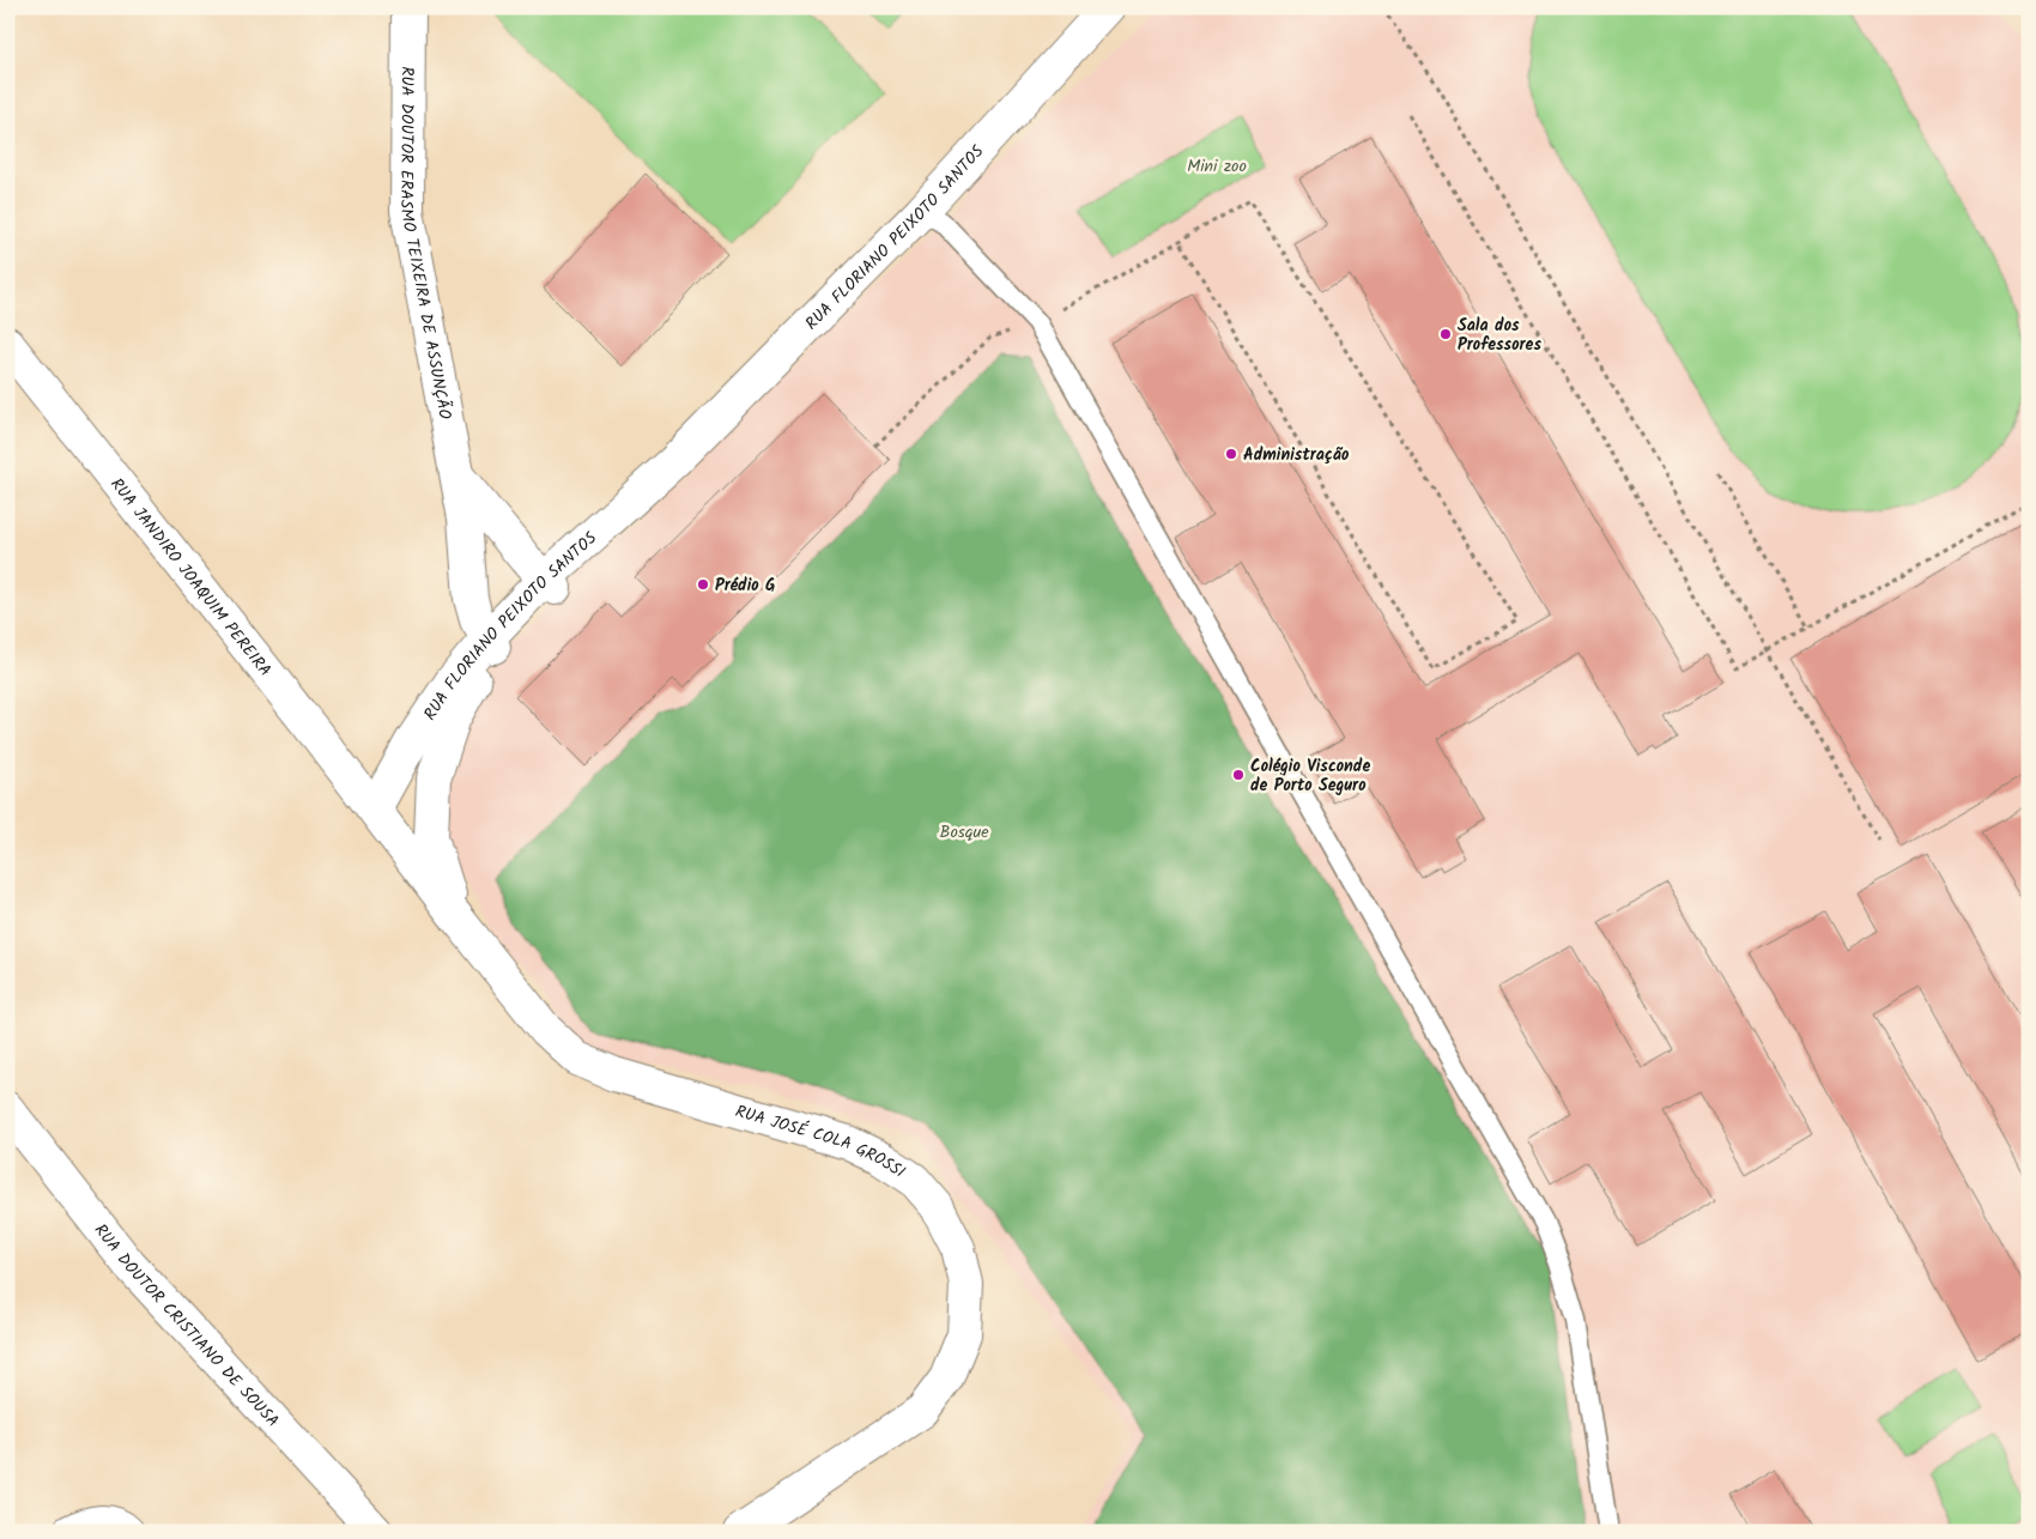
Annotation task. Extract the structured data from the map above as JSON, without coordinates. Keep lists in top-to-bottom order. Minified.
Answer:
{"streets":{"street":["RUA FLORIANO PEIXOTO SANTOS","RUA DOUTOR ERASMO TEIXEIRA DE ASSUNÇÃO","RUA JANDIRO JOAQUIM PEREIRA","RUA JOSÉ COLA GROSSI","RUA DOUTOR CRISTIANO DE SOUSA"]},"crossings":[["RUA FLORIANO PEIXOTO SANTOS","RUA DOUTOR ERASMO TEIXEIRA DE ASSUNÇÃO"],["RUA FLORIANO PEIXOTO SANTOS","RUA JANDIRO JOAQUIM PEREIRA"],["RUA FLORIANO PEIXOTO SANTOS","RUA JOSÉ COLA GROSSI"],["RUA JANDIRO JOAQUIM PEREIRA","RUA JOSÉ COLA GROSSI"]],"parks":["Mini zoo","Bosque"],"places":["Sala dos Professores","Administração","Prédio G","Colégio Visconde de Porto Seguro"]}
